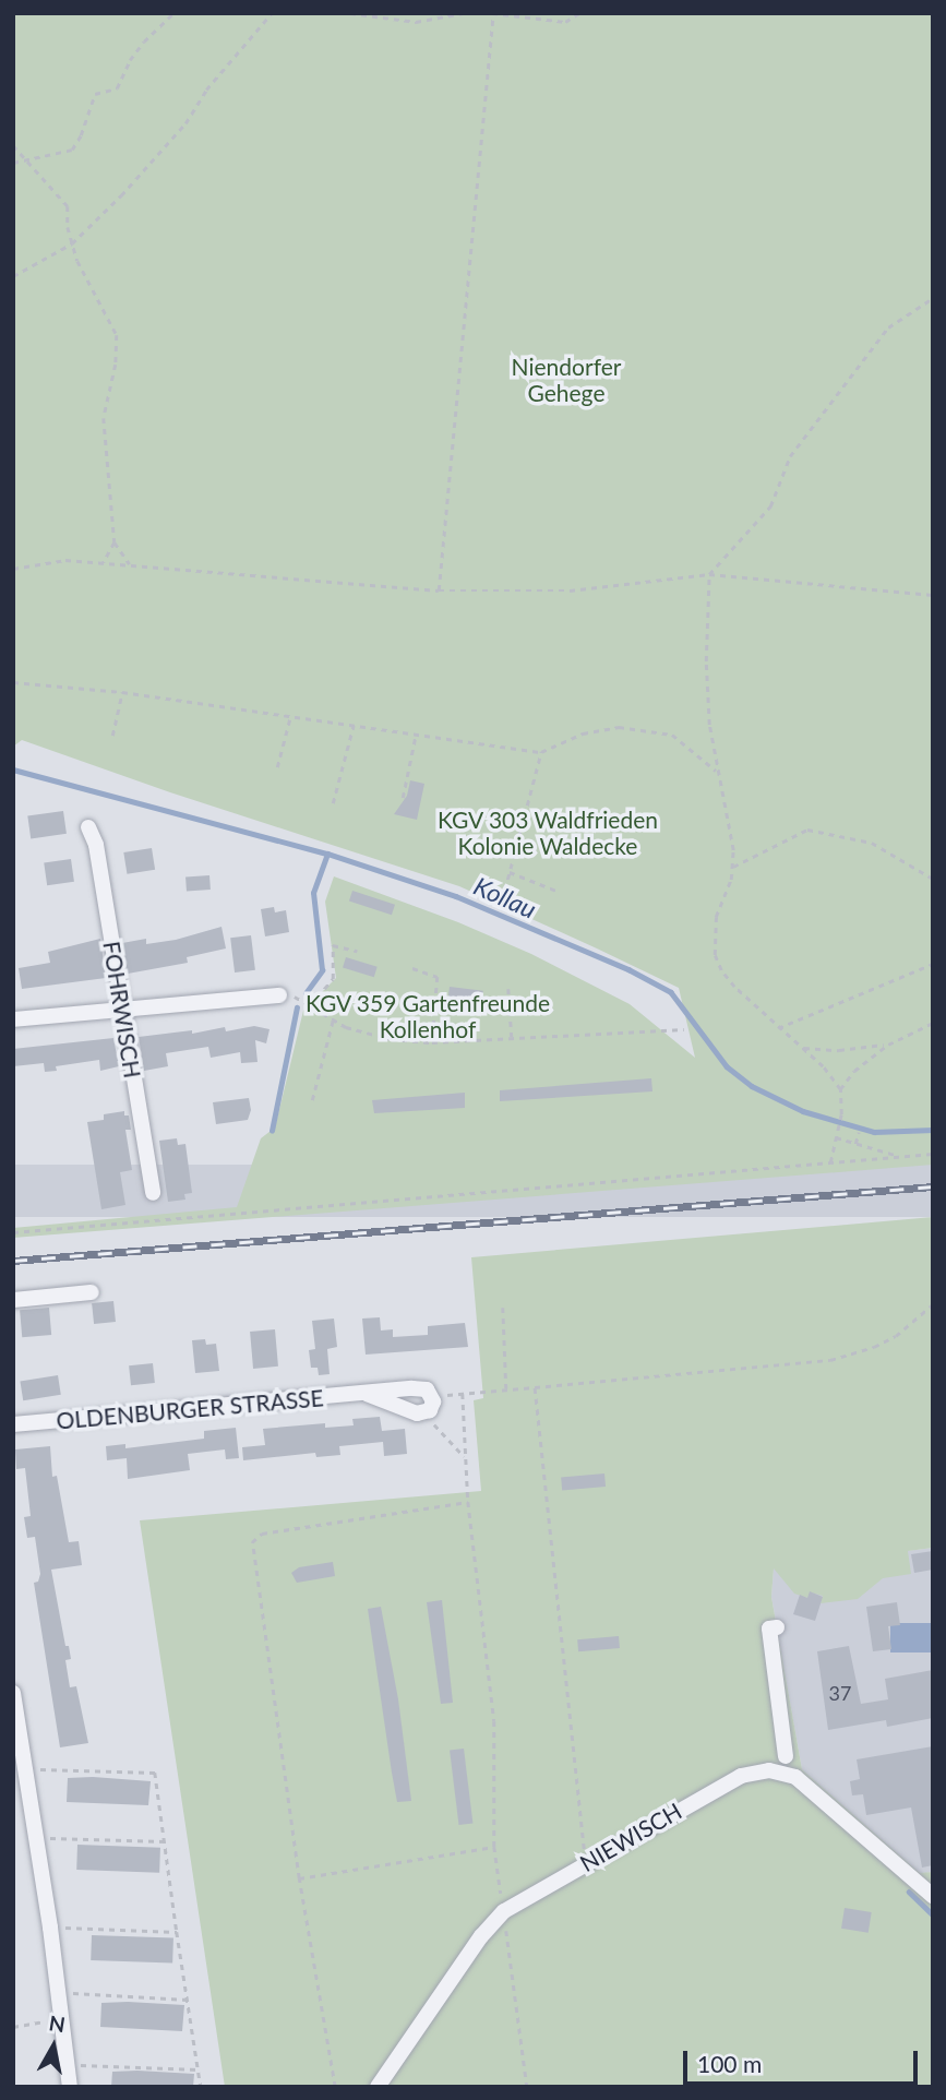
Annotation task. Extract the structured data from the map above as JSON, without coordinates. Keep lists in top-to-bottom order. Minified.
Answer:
{"streets":{"street":["FOHRWISCH","OLDENBURGER STRASSE","NIEWISCH"]},"water":["Kollau"],"parks":["Niendorfer Gehege","KGV 303 Waldfrieden Kolonie Waldecke","KGV 359 Gartenfreunde Kollenhof"],"house_numbers":["37"],"scale_bar":"100 m","north":"top"}
